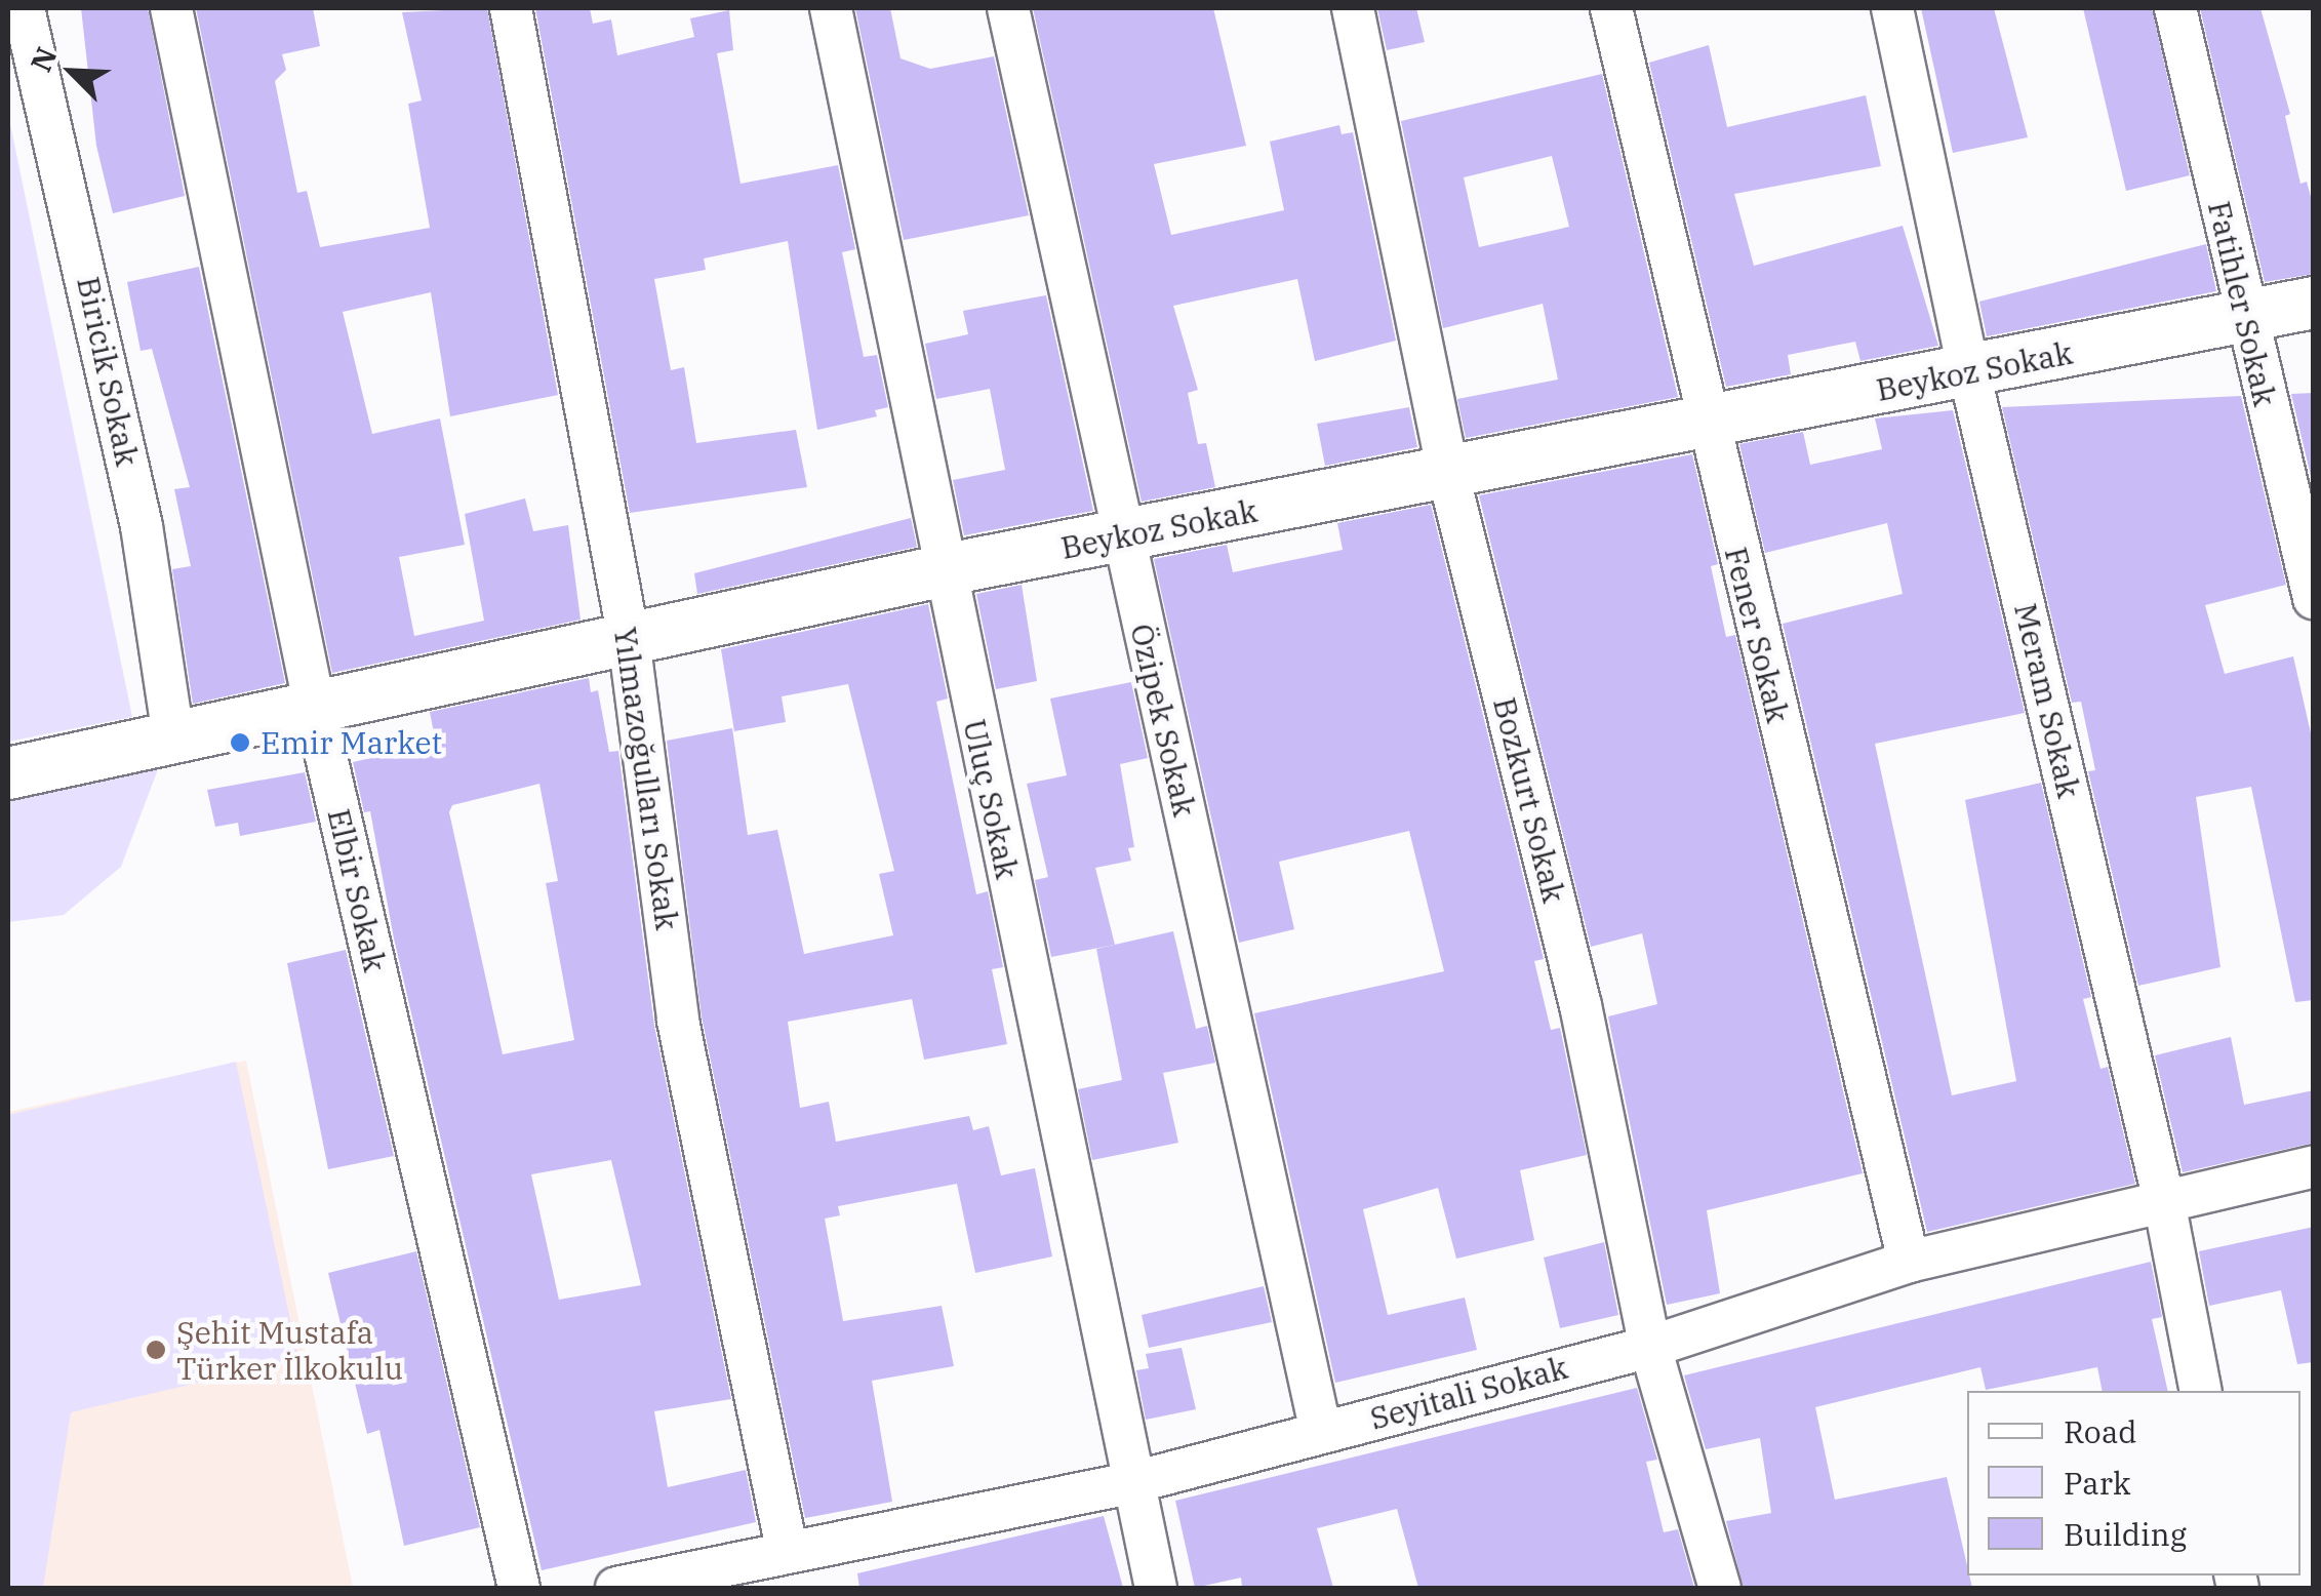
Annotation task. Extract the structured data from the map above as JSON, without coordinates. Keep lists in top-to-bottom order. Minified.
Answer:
{"streets":{"street":["Fatihler Sokak","Biricik Sokak","Beykoz Sokak","Fener Sokak","Meram Sokak","Özipek Sokak","Yılmazoğulları Sokak","Uluç Sokak","Bozkurt Sokak","Elbir Sokak","Seyitali Sokak"]},"crossings":[["Fatihler Sokak","Beykoz Sokak"],["Biricik Sokak","Beykoz Sokak"],["Beykoz Sokak","Fener Sokak"],["Beykoz Sokak","Meram Sokak"],["Beykoz Sokak","Özipek Sokak"],["Beykoz Sokak","Yılmazoğulları Sokak"],["Beykoz Sokak","Uluç Sokak"],["Beykoz Sokak","Bozkurt Sokak"],["Beykoz Sokak","Elbir Sokak"],["Fener Sokak","Seyitali Sokak"],["Meram Sokak","Seyitali Sokak"],["Özipek Sokak","Seyitali Sokak"],["Yılmazoğulları Sokak","Seyitali Sokak"],["Uluç Sokak","Seyitali Sokak"],["Bozkurt Sokak","Seyitali Sokak"]],"places":["Emir Market","Şehit Mustafa Türker İlkokulu"],"legend":["Road","Park","Building"],"north":"top left"}
